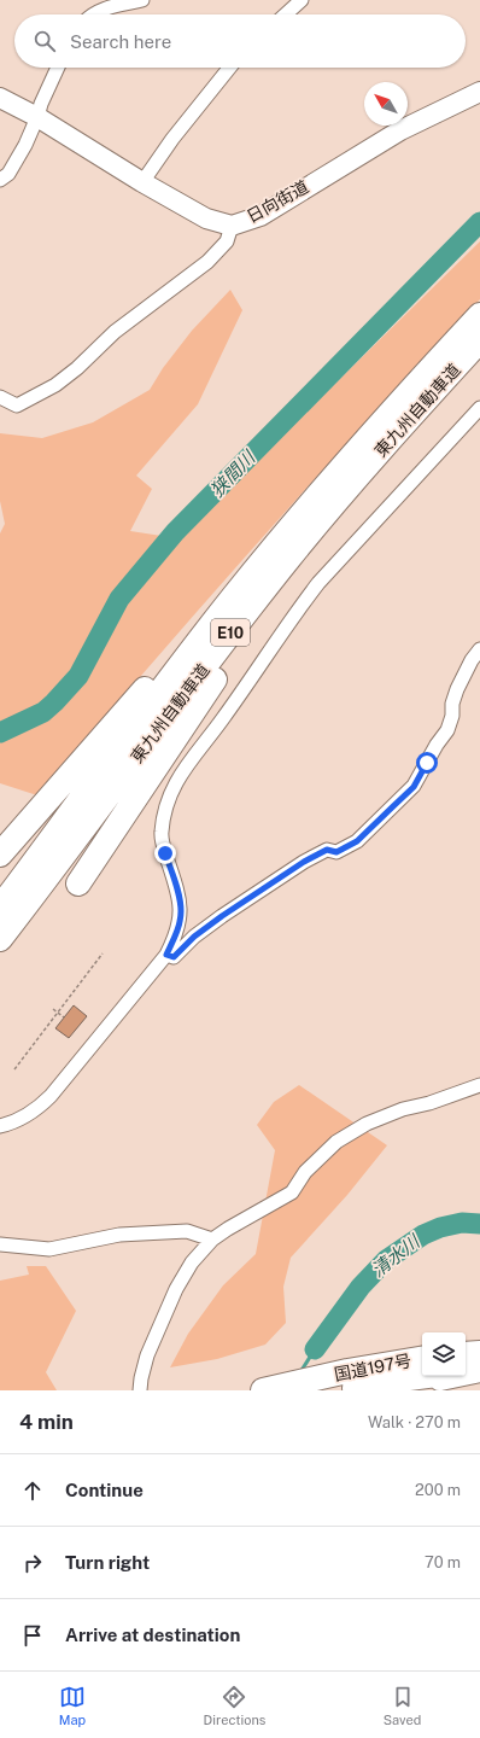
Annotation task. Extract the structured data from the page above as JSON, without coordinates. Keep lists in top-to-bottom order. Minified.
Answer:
{"streets":{"highway":["東九州自動車道","E10","国道197号"],"street":["日向街道"]},"water":["狭間川","清水川"],"north":"top left","page":{"search":"Search here","heading":["4 min","Walk · 270 m"],"list":[["Continue","200 m"],["Turn right","70 m"],"Arrive at destination"],"nav":["Map","Directions","Saved"]}}
